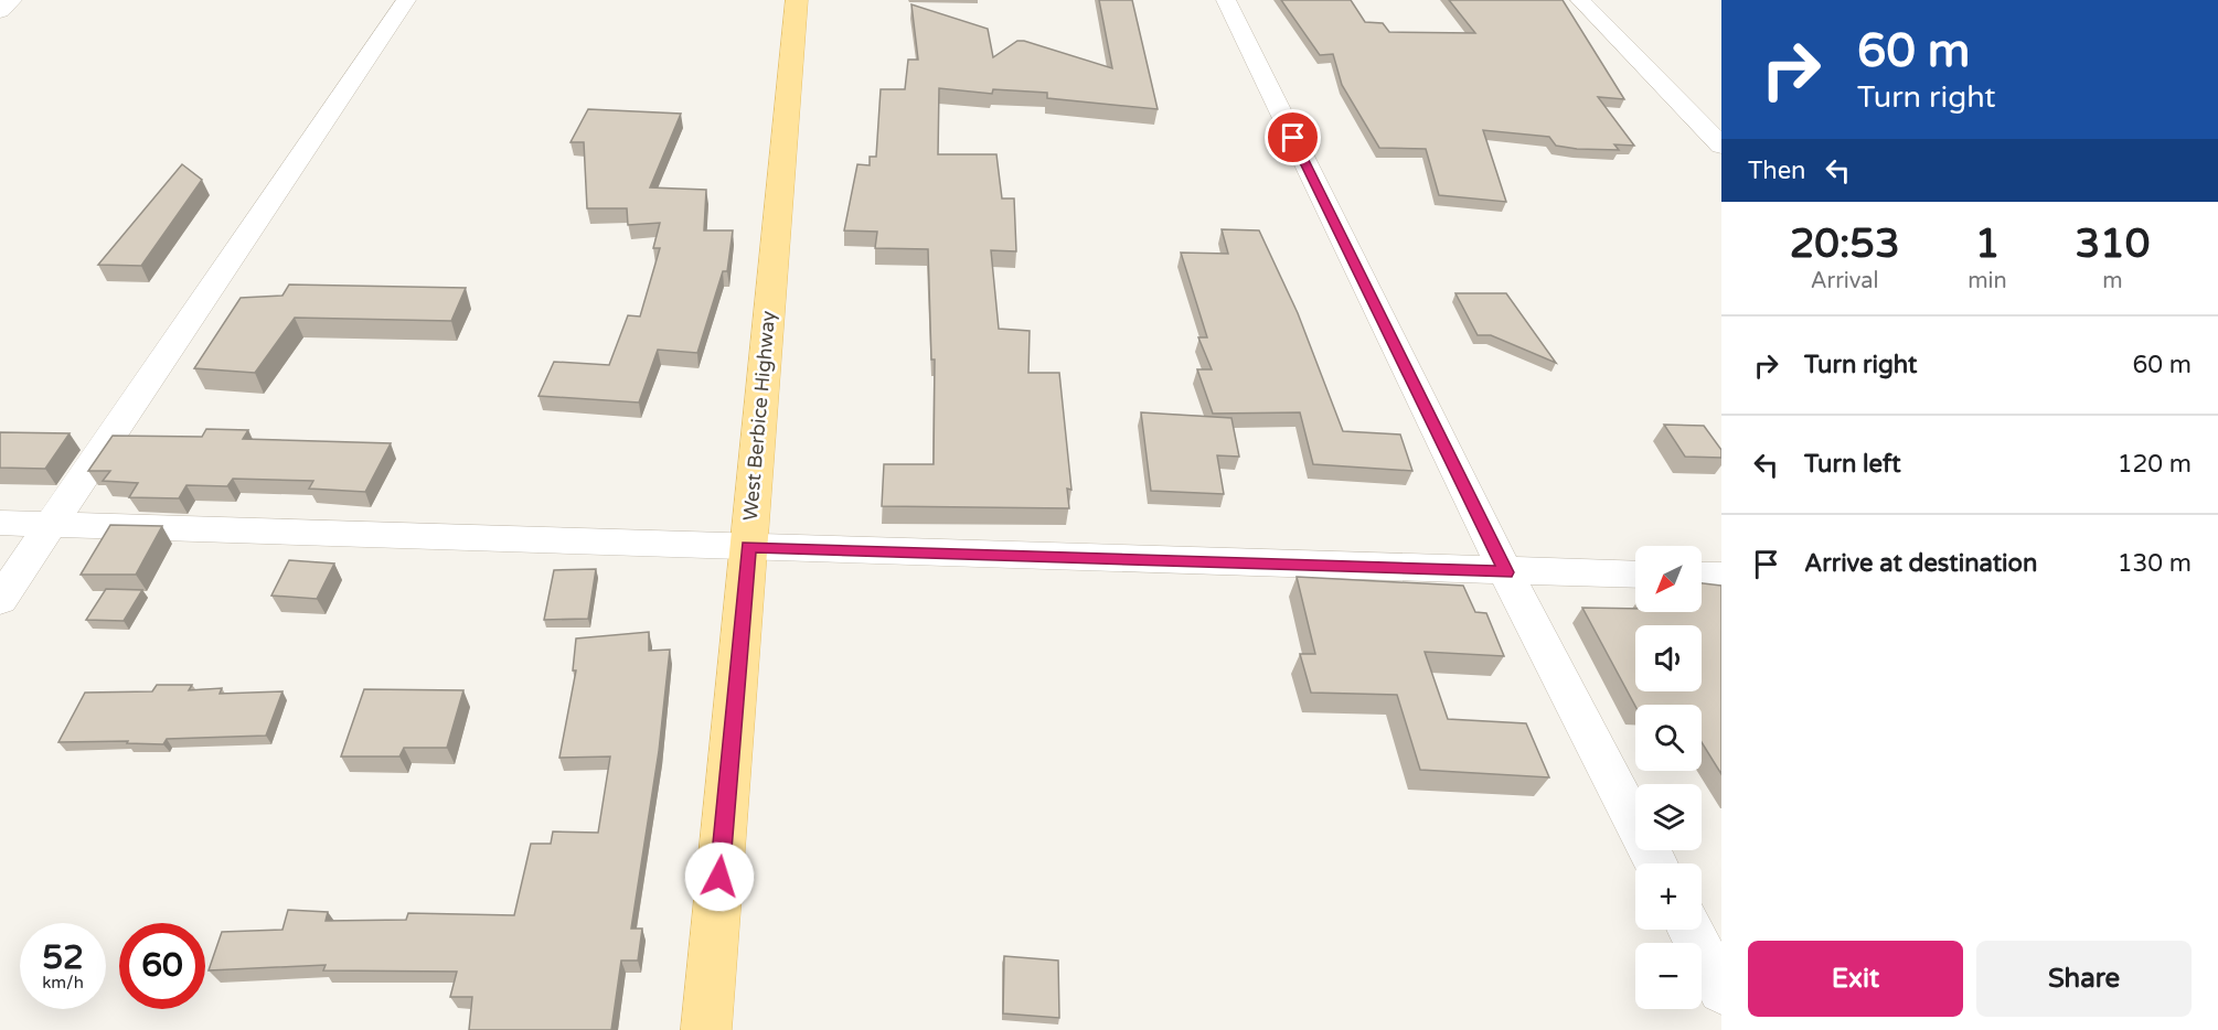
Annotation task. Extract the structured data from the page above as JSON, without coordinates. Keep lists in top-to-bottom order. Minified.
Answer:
{"streets":{"main road":["West Berbice Highway"]},"north":"bottom left","page":{"turn":["60 m","Turn right"],"then":"Then","eta":["20:53","Arrival","1","min","310","m"],"list":[{"name":"Turn right","value":"60 m"},{"name":"Turn left","value":"120 m"},{"name":"Arrive at destination","value":"130 m"}],"map_buttons":["+","−"],"speed":"52 km/h","limit":"60","buttons":["Exit","Share"]}}
